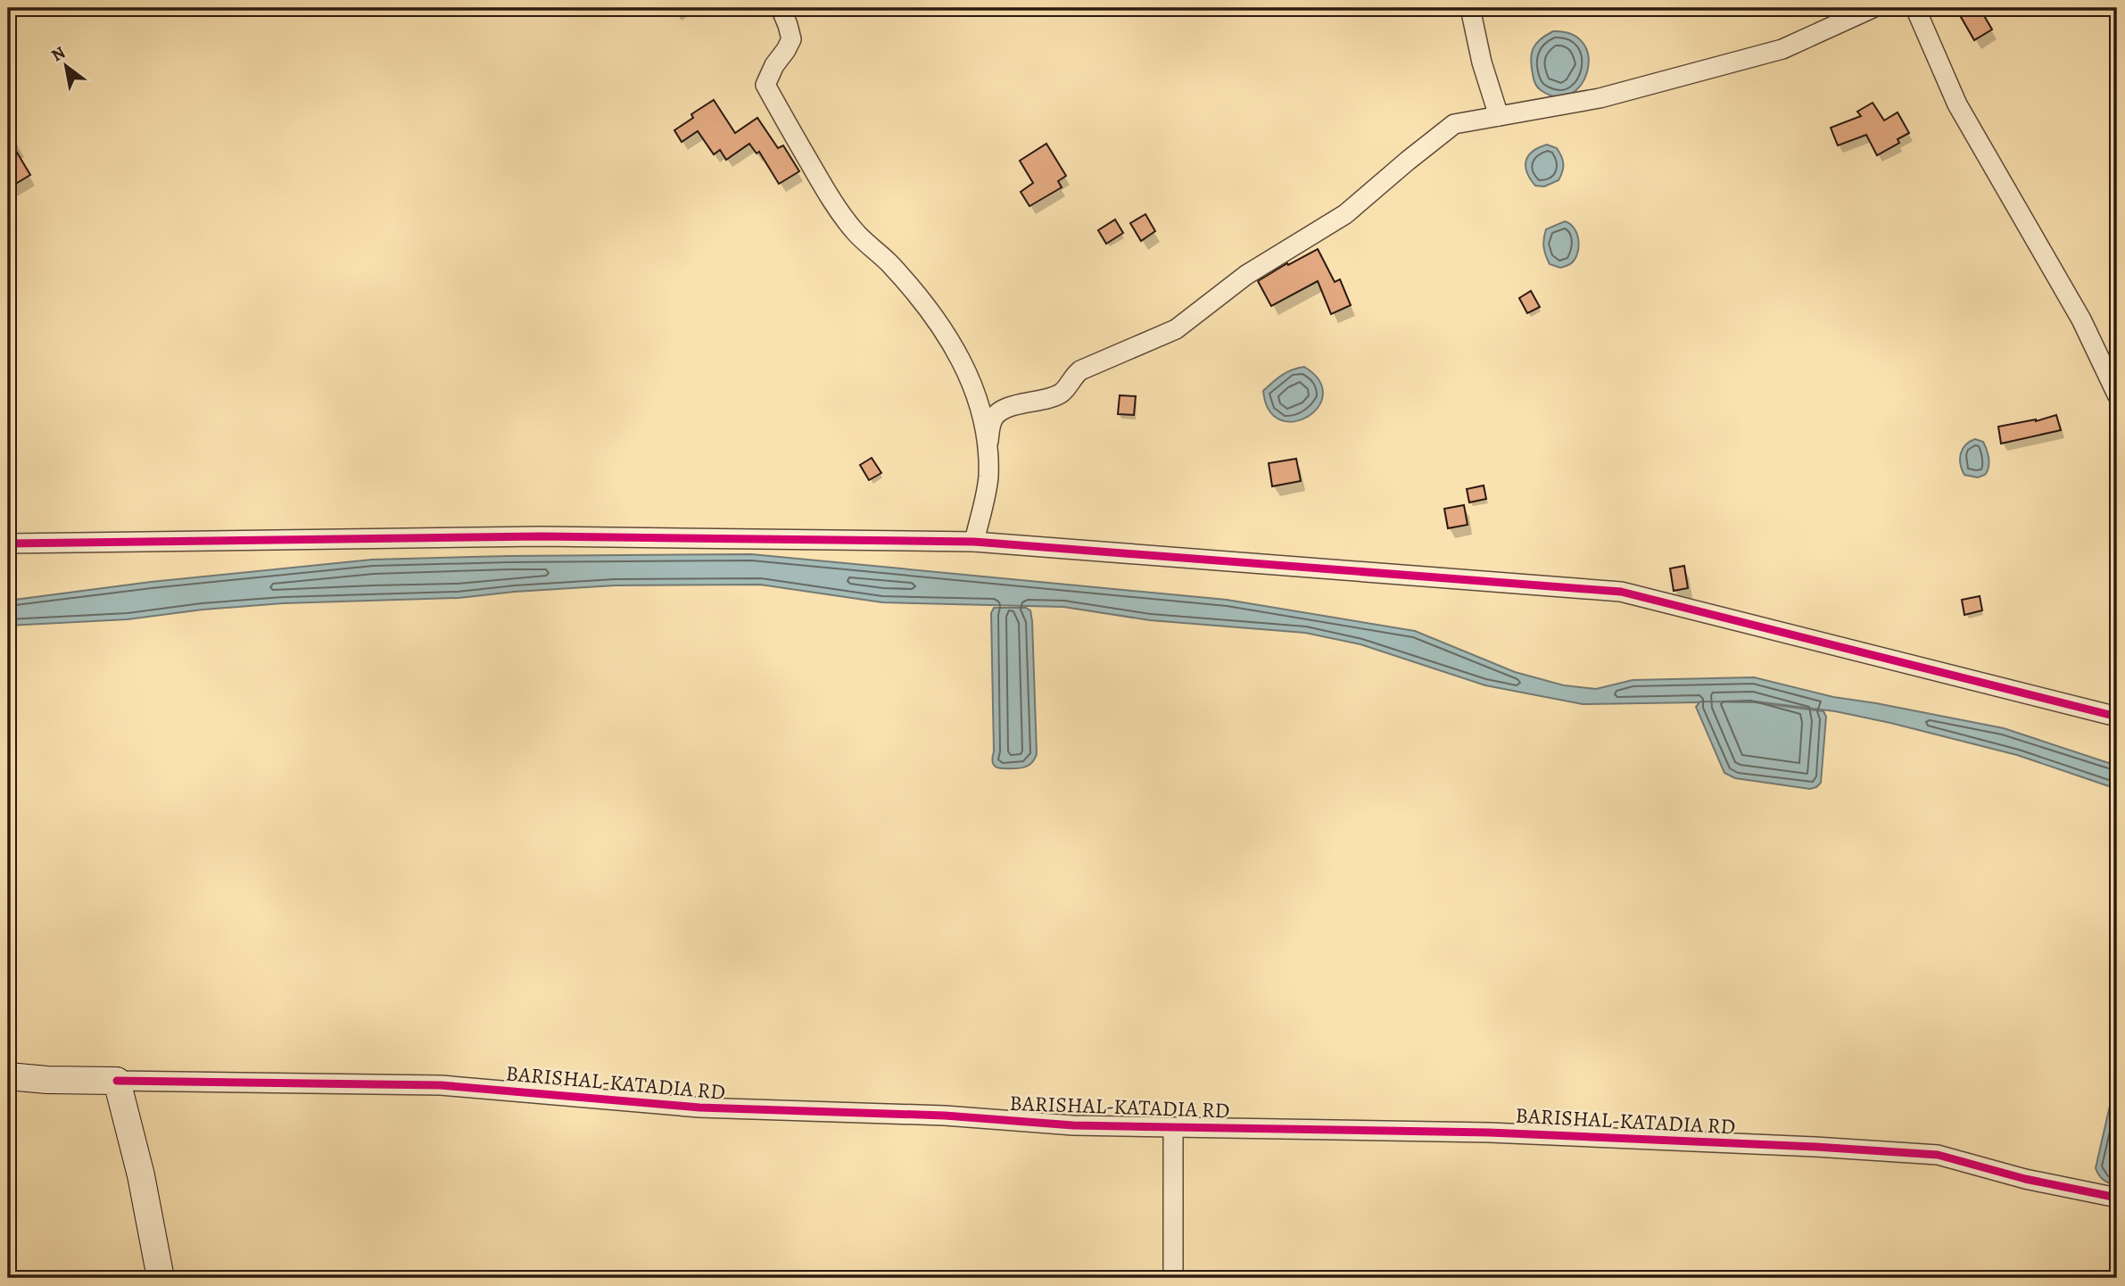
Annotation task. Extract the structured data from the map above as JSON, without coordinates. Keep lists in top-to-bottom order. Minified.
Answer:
{"streets":{"main road":["BARISHAL-KATADIA RD"]},"north":"top left"}
